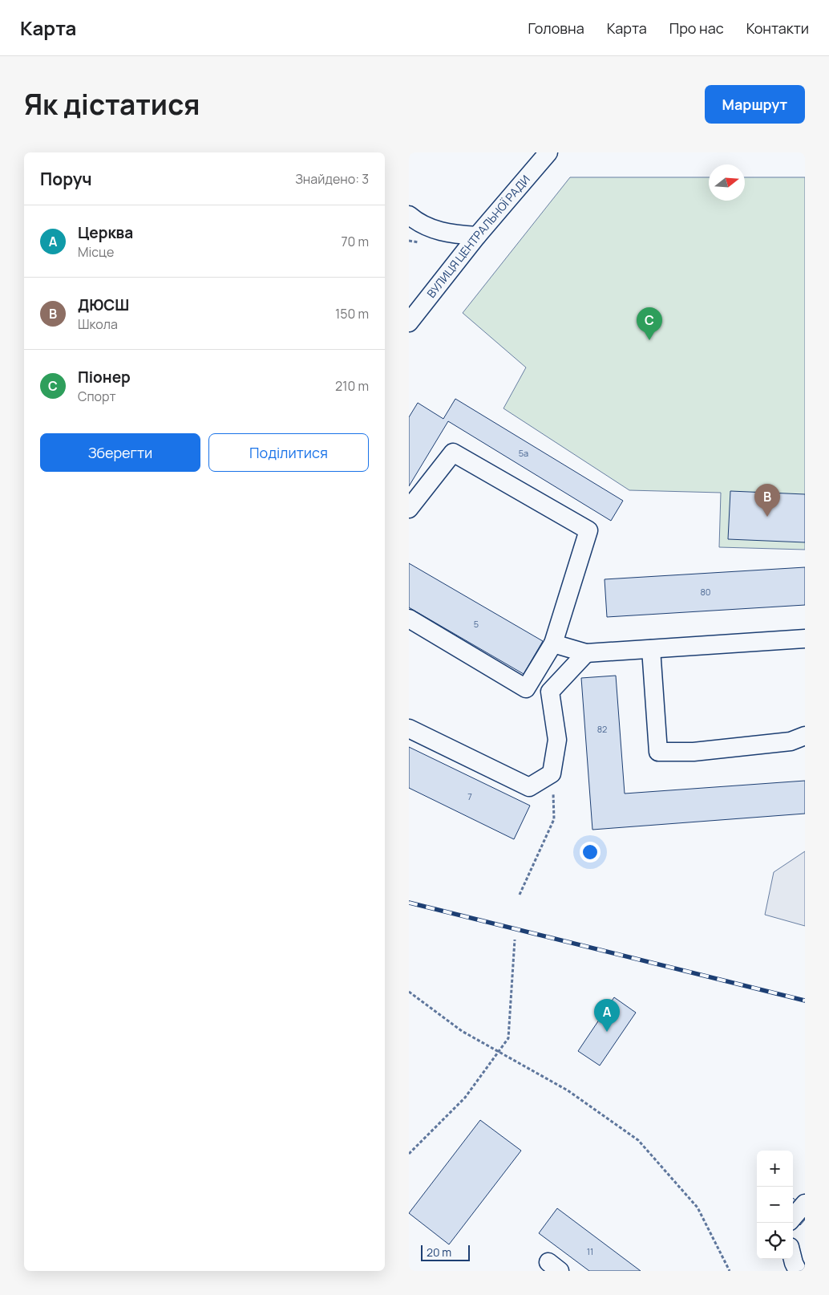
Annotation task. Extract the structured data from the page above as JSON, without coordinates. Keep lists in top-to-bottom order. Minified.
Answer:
{"streets":{"street":["ВУЛИЦЯ ЦЕНТРАЛЬНОЇ РАДИ"]},"house_numbers":["5а","80","5","82","7","11"],"scale_bar":"20 m","north":"right","page":{"header":"Карта","nav":["Головна","Карта","Про нас","Контакти"],"title":"Як дістатися","buttons":["Маршрут",["Зберегти","Поділитися"]],"heading":["Поруч","Знайдено: 3"],"list":[{"mark":"A","name":"Церква","note":"Місце","value":"70 m"},{"mark":"B","name":"ДЮСШ","note":"Школа","value":"150 m"},{"mark":"C","name":"Піонер","note":"Спорт","value":"210 m"}],"pins":["C","B","A"],"map_buttons":["+","−"],"scale":"20 m"}}
